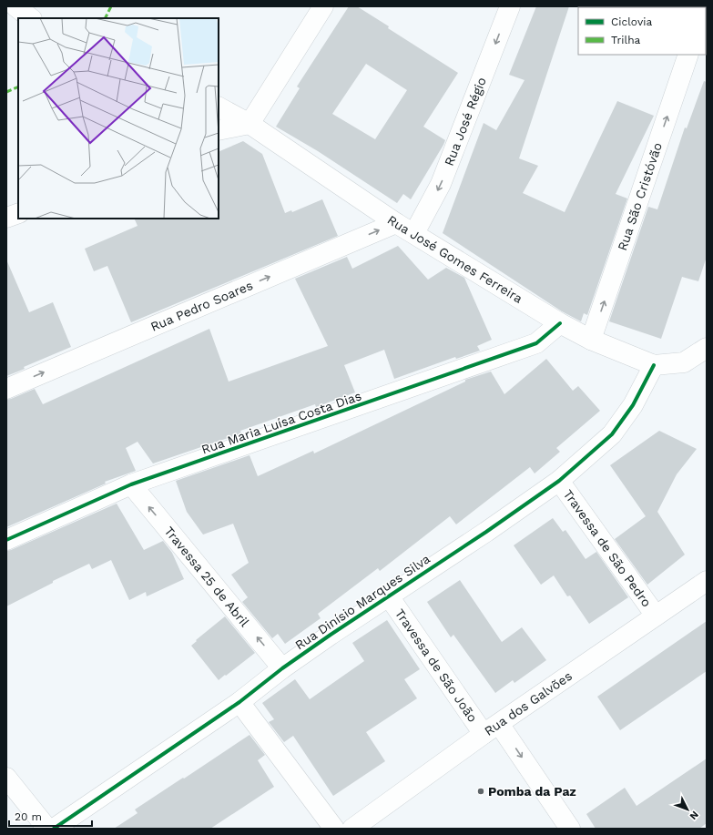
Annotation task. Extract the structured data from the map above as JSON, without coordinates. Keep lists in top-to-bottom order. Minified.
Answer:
{"streets":{"street":["Rua José Régio","Rua São Cristóvão","Rua José Gomes Ferreira","Rua Pedro Soares","Rua Maria Luísa Costa Dias","Travessa de São Pedro","Travessa 25 de Abril","Rua Dinísio Marques Silva","Travessa de São João","Rua dos Galvões"]},"crossings":[["Rua José Régio","Rua José Gomes Ferreira"],["Rua São Cristóvão","Rua José Gomes Ferreira"],["Rua José Gomes Ferreira","Rua Pedro Soares"],["Rua José Gomes Ferreira","Rua Maria Luísa Costa Dias"],["Rua José Gomes Ferreira","Rua Dinísio Marques Silva"],["Rua Maria Luísa Costa Dias","Travessa 25 de Abril"],["Travessa de São Pedro","Rua Dinísio Marques Silva"],["Travessa de São Pedro","Rua dos Galvões"],["Travessa 25 de Abril","Rua Dinísio Marques Silva"],["Rua Dinísio Marques Silva","Travessa de São João"],["Travessa de São João","Rua dos Galvões"]],"one_way":["Rua José Régio","Rua São Cristóvão","Rua Pedro Soares","Travessa 25 de Abril","Travessa de São João"],"places":["Pomba da Paz"],"legend":["Ciclovia","Trilha"],"scale_bar":"20 m","north":"bottom right"}
